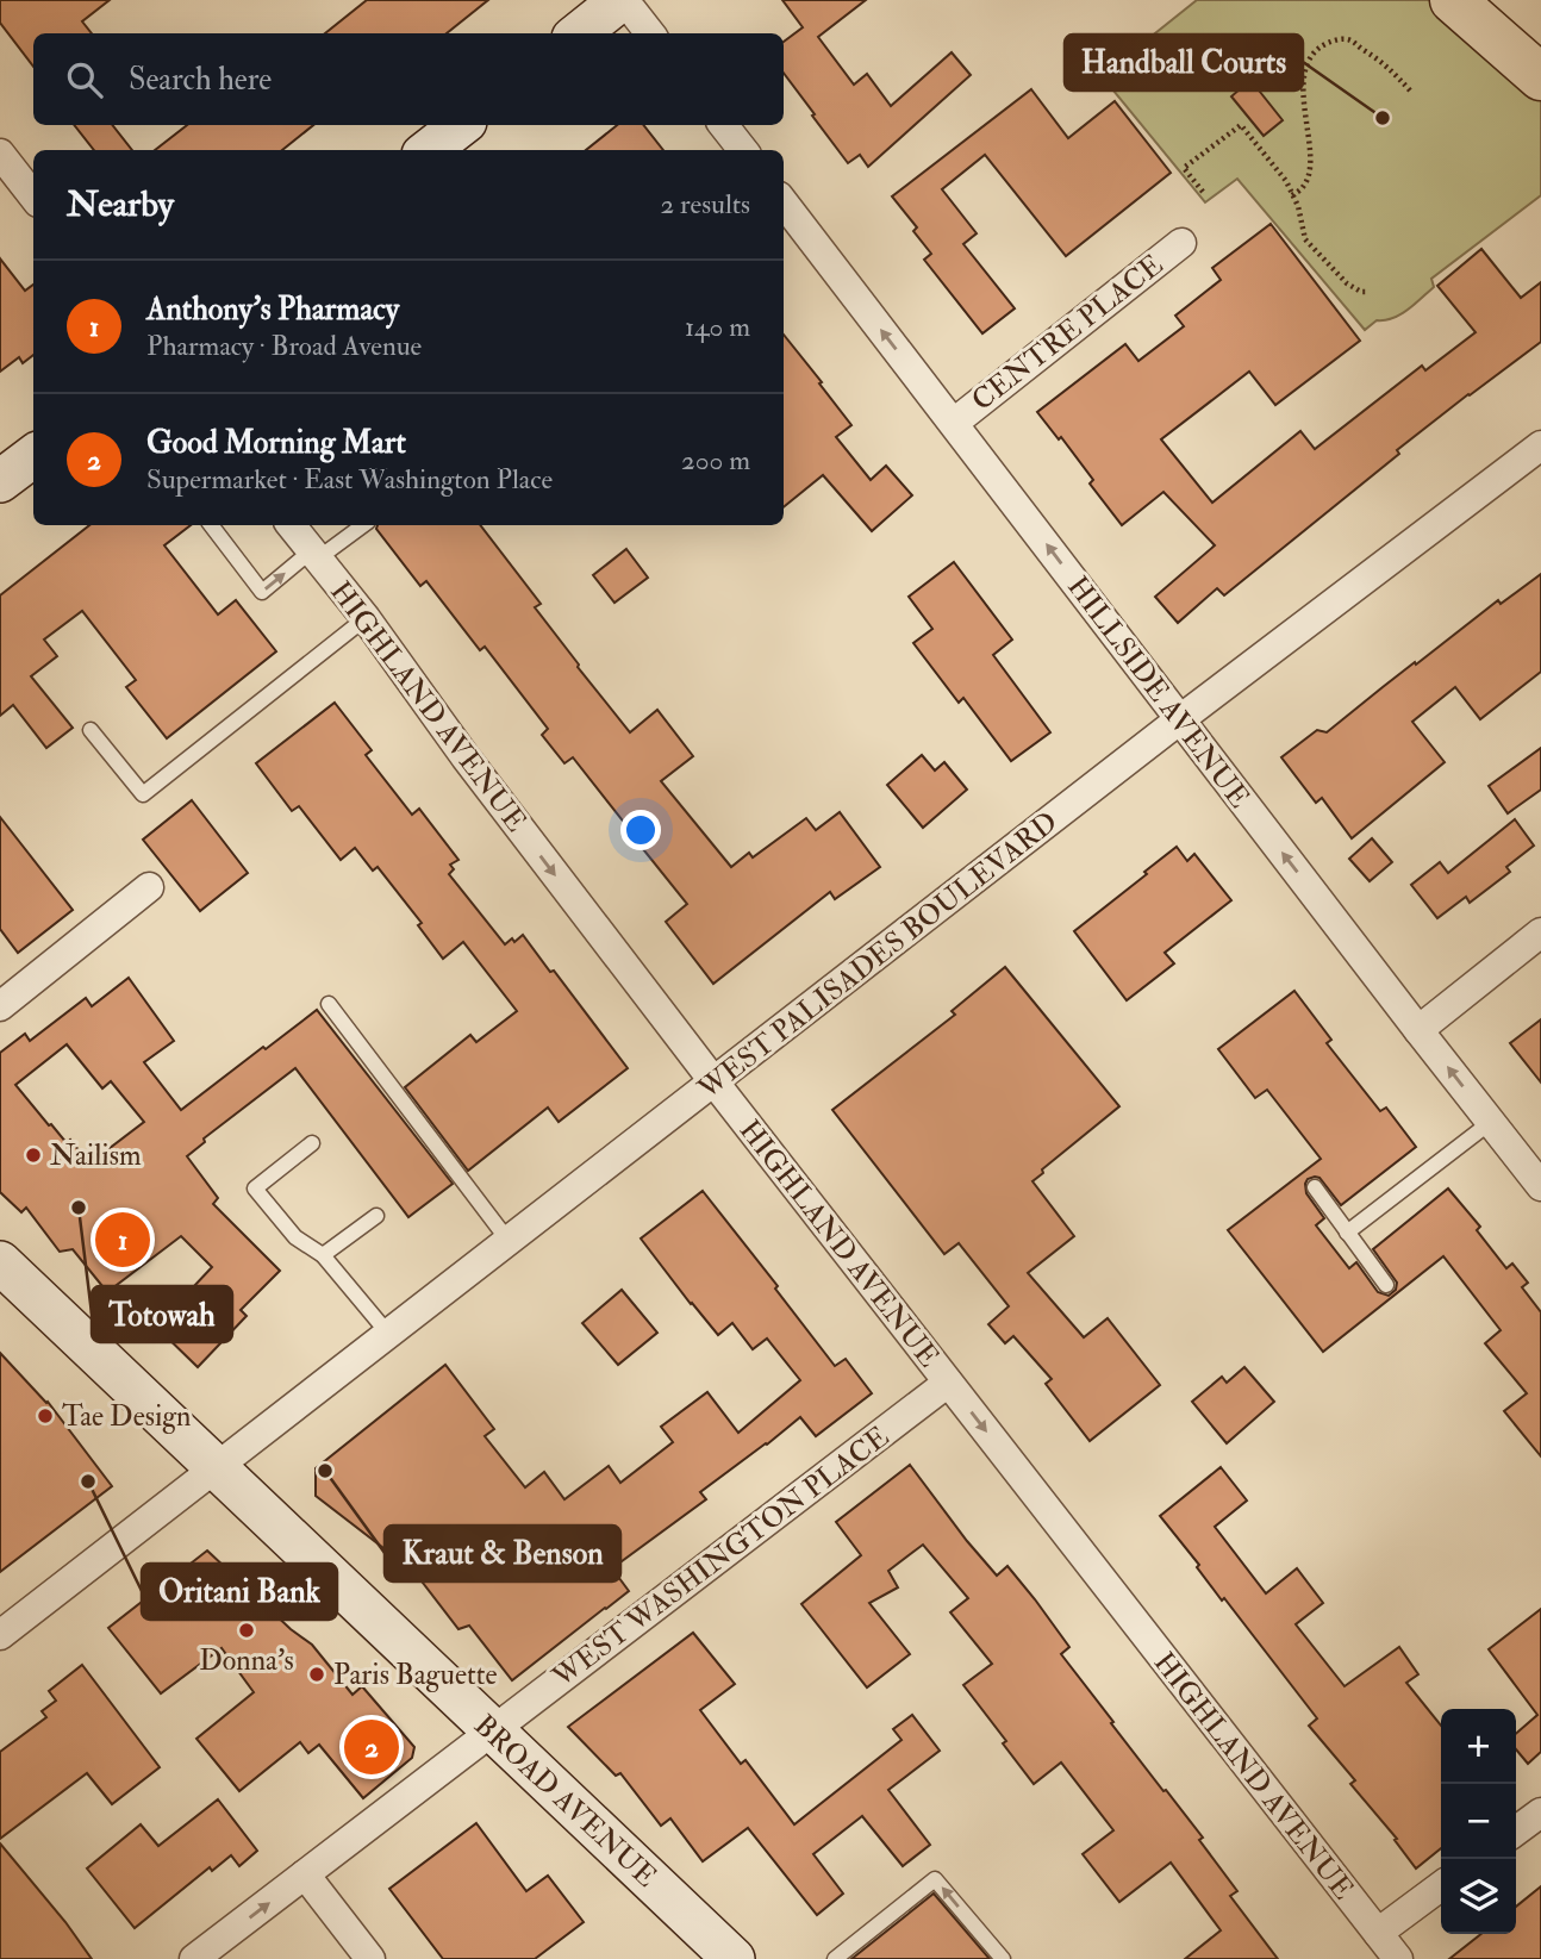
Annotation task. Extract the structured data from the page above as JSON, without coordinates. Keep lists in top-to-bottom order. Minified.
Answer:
{"streets":{"main road":["BROAD AVENUE"],"street":["CENTRE PLACE","HILLSIDE AVENUE","HIGHLAND AVENUE","WEST PALISADES BOULEVARD","WEST WASHINGTON PLACE"]},"crossings":[["CENTRE PLACE","HILLSIDE AVENUE"],["HILLSIDE AVENUE","WEST PALISADES BOULEVARD"],["HIGHLAND AVENUE","WEST PALISADES BOULEVARD"],["HIGHLAND AVENUE","WEST WASHINGTON PLACE"],["WEST PALISADES BOULEVARD","BROAD AVENUE"],["WEST WASHINGTON PLACE","BROAD AVENUE"]],"one_way":["HILLSIDE AVENUE","HIGHLAND AVENUE"],"places":["Handball Courts","Nailism","Totowah","Tae Design","Kraut & Benson","Oritani Bank","Donna's","Paris Baguette"],"page":{"search":"Search here","heading":["Nearby","2 results"],"list":[{"mark":"1","name":"Anthony's Pharmacy","note":"Pharmacy · Broad Avenue","value":"140 m"},{"mark":"2","name":"Good Morning Mart","note":"Supermarket · East Washington Place","value":"200 m"}],"pins":["1","2"],"map_buttons":["+","−"]}}
